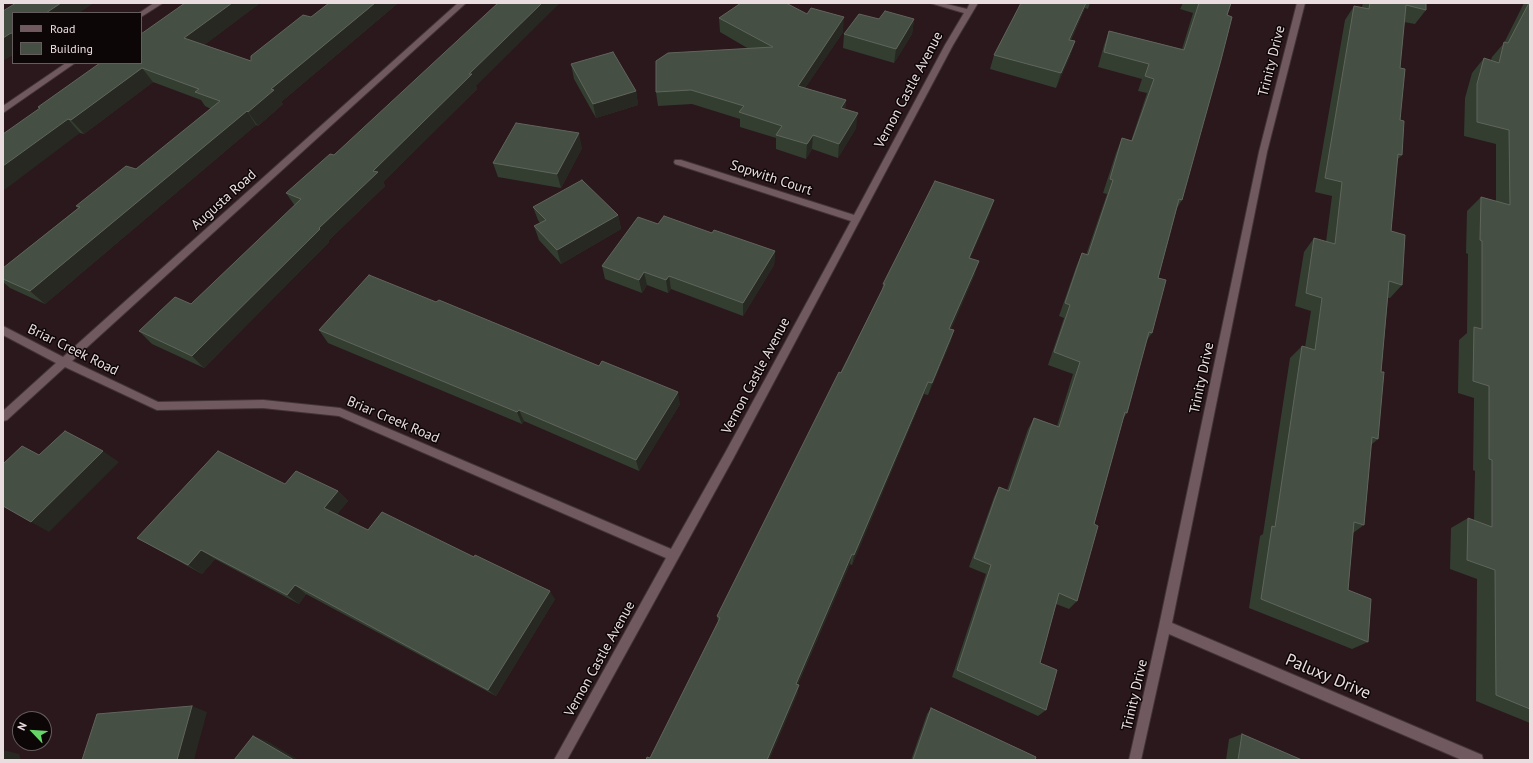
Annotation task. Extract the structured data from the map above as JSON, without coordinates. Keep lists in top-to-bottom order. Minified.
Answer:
{"streets":{"street":["Trinity Drive","Vernon Castle Avenue","Sopwith Court","Augusta Road","Briar Creek Road","Paluxy Drive"]},"crossings":[["Trinity Drive","Paluxy Drive"],["Vernon Castle Avenue","Sopwith Court"],["Vernon Castle Avenue","Briar Creek Road"],["Augusta Road","Briar Creek Road"]],"legend":["Road","Building"],"north":"top left"}
